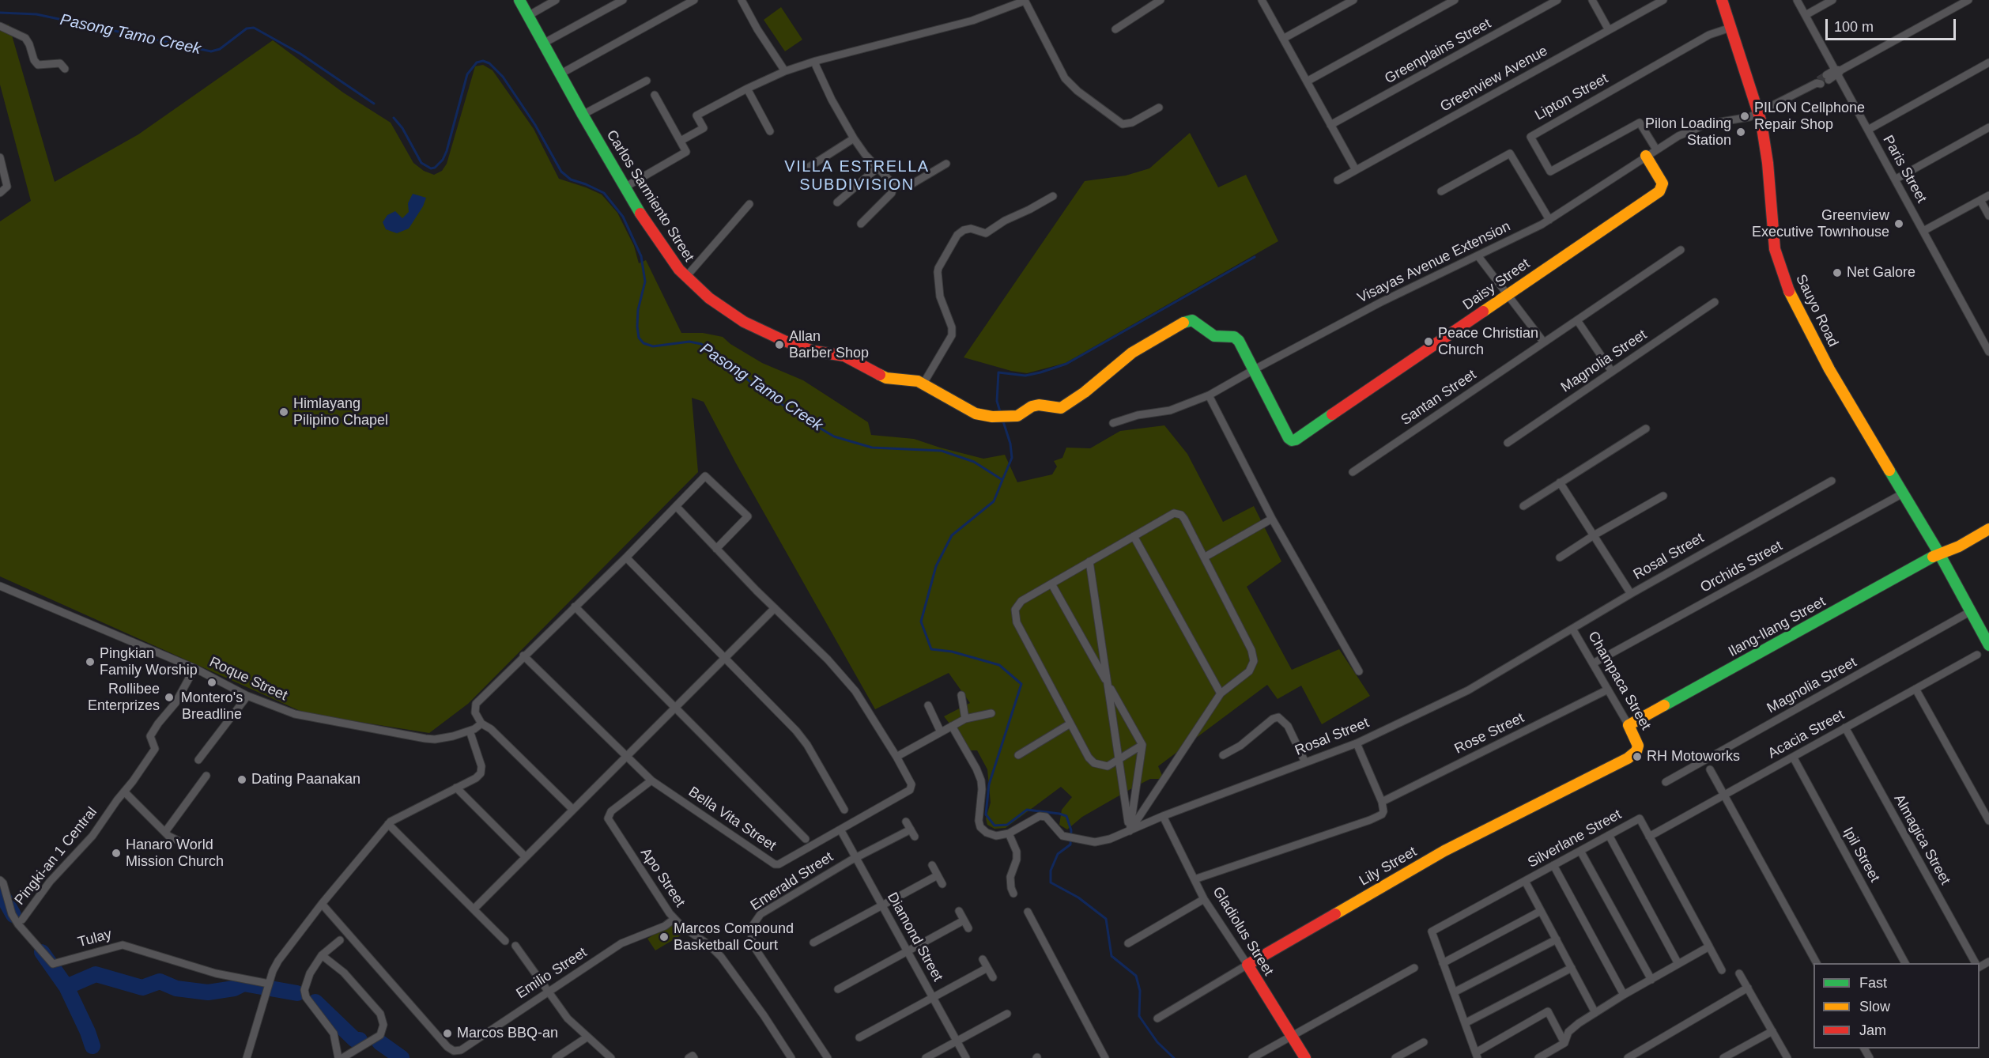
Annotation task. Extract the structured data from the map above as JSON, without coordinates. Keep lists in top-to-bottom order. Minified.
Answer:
{"streets":{"street":["Greenplains Street","Greenview Avenue","Lipton Street","Paris Street","Carlos Sarmiento Street","Visayas Avenue Extension","Daisy Street","Sauyo Road","Magnolia Street","Santan Street","Rosal Street","Orchids Street","Ilang-Ilang Street","Roque Street","Champaca Street","Rose Street","Acacia Street","Bella Vita Street","Silverlane Street","Almagica Street","Ipil Street","Pingki-an 1 Central","Lily Street","Apo Street","Emerald Street","Gladiolus Street","Diamond Street","Tulay","Emilio Street"]},"crossings":[["Lipton Street","Visayas Avenue Extension"],["Lipton Street","Sauyo Road"],["Carlos Sarmiento Street","Visayas Avenue Extension"],["Carlos Sarmiento Street","Daisy Street"],["Visayas Avenue Extension","Daisy Street"],["Visayas Avenue Extension","Sauyo Road"],["Sauyo Road","Magnolia Street"],["Sauyo Road","Orchids Street"],["Sauyo Road","Ilang-Ilang Street"],["Rosal Street","Champaca Street"],["Rosal Street","Gladiolus Street"],["Orchids Street","Champaca Street"],["Ilang-Ilang Street","Champaca Street"],["Roque Street","Pingki-an 1 Central"],["Champaca Street","Rose Street"],["Champaca Street","Lily Street"],["Acacia Street","Silverlane Street"],["Acacia Street","Almagica Street"],["Acacia Street","Ipil Street"],["Bella Vita Street","Apo Street"],["Bella Vita Street","Diamond Street"],["Lily Street","Gladiolus Street"],["Apo Street","Emilio Street"],["Emerald Street","Diamond Street"]],"districts":["VILLA ESTRELLA SUBDIVISION"],"water":["Pasong Tamo Creek"],"places":["PILON Cellphone Repair Shop","Pilon Loading Station","Greenview Executive Townhouse","Net Galore","Peace Christian Church","Allan Barber Shop","Himlayang Pilipino Chapel","Pingkian Family Worship","Montero's Breadline","Rollibee Enterprizes","RH Motoworks","Dating Paanakan","Hanaro World Mission Church","Marcos Compound Basketball Court","Marcos BBQ-an"],"legend":["Fast","Slow","Jam"],"scale_bar":"100 m"}
